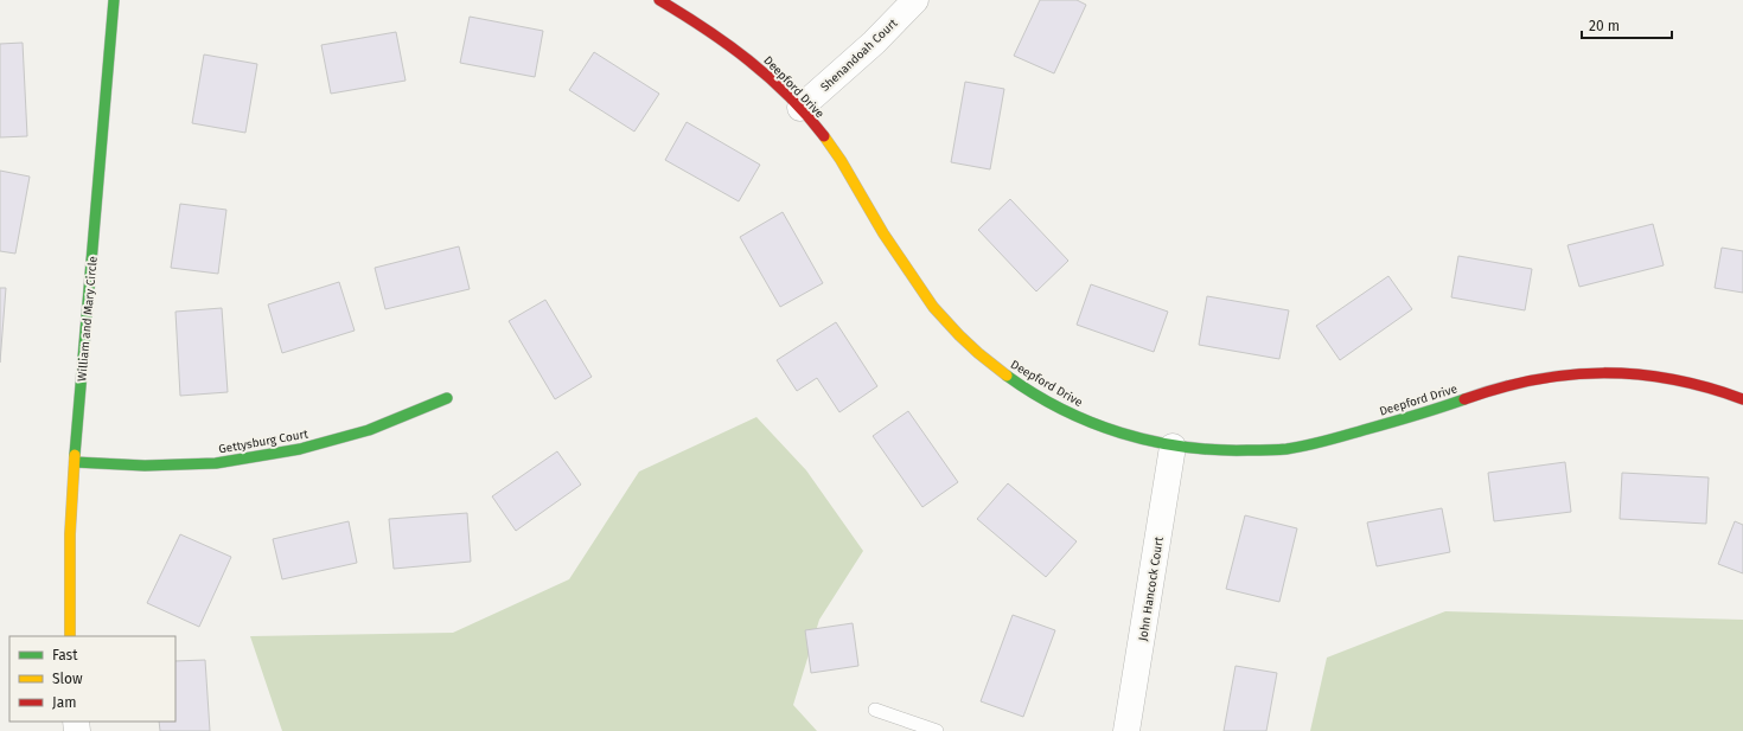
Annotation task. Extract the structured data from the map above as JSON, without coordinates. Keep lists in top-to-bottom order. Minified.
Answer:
{"streets":{"street":["Shenandoah Court","Deepford Drive","William and Mary Circle","Gettysburg Court","John Hancock Court"]},"crossings":[["Shenandoah Court","Deepford Drive"],["Deepford Drive","John Hancock Court"],["William and Mary Circle","Gettysburg Court"]],"legend":["Fast","Slow","Jam"],"scale_bar":"20 m"}
